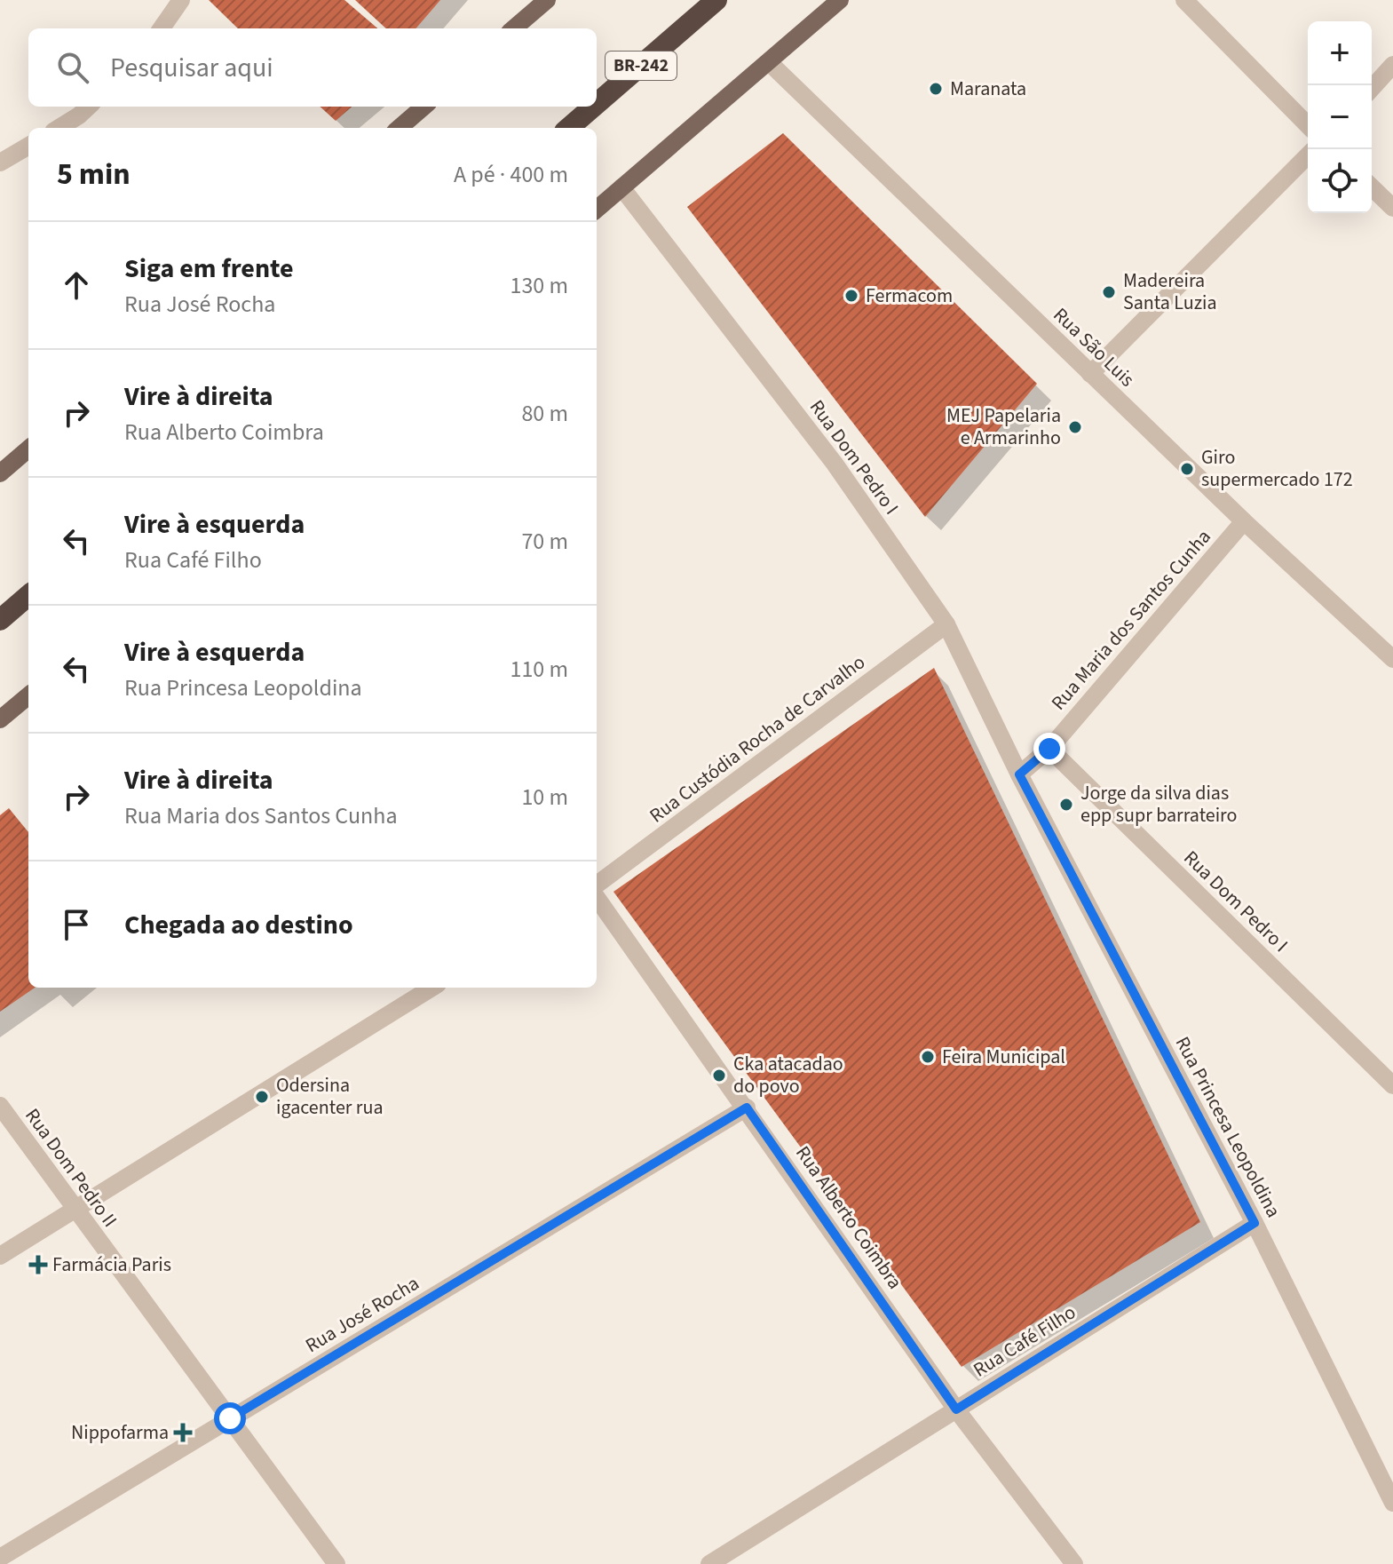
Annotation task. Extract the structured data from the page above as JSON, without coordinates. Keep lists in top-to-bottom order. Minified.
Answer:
{"streets":{"highway":["BR-242"],"street":["Rua São Luis","Rua Dom Pedro I","Rua Maria dos Santos Cunha","Rua Custódia Rocha de Carvalho","Rua Princesa Leopoldina","Rua Dom Pedro II","Rua Alberto Coimbra","Rua José Rocha","Rua Café Filho"]},"crossings":[["Rua São Luis","Rua Maria dos Santos Cunha"],["Rua Dom Pedro I","Rua Maria dos Santos Cunha"],["Rua Dom Pedro I","Rua Custódia Rocha de Carvalho"],["Rua Dom Pedro I","Rua Princesa Leopoldina"],["Rua Maria dos Santos Cunha","Rua Princesa Leopoldina"],["Rua Princesa Leopoldina","Rua Café Filho"],["Rua Dom Pedro II","Rua José Rocha"],["Rua Alberto Coimbra","Rua José Rocha"],["Rua Alberto Coimbra","Rua Café Filho"]],"places":{"other":["Maranata","Madereira Santa Luzia","Fermacom","MEJ Papelaria e Armarinho","Giro supermercado 172","Jorge da silva dias epp supr barrateiro","Feira Municipal","Cka atacadao do povo","Odersina igacenter rua"],"health":["Farmácia Paris","Nippofarma"]},"page":{"map_buttons":["+","−"],"search":"Pesquisar aqui","heading":["5 min","A pé · 400 m"],"list":[["Siga em frente","Rua José Rocha","130 m"],["Vire à direita","Rua Alberto Coimbra","80 m"],["Vire à esquerda","Rua Café Filho","70 m"],["Vire à esquerda","Rua Princesa Leopoldina","110 m"],["Vire à direita","Rua Maria dos Santos Cunha","10 m"],"Chegada ao destino"]}}
